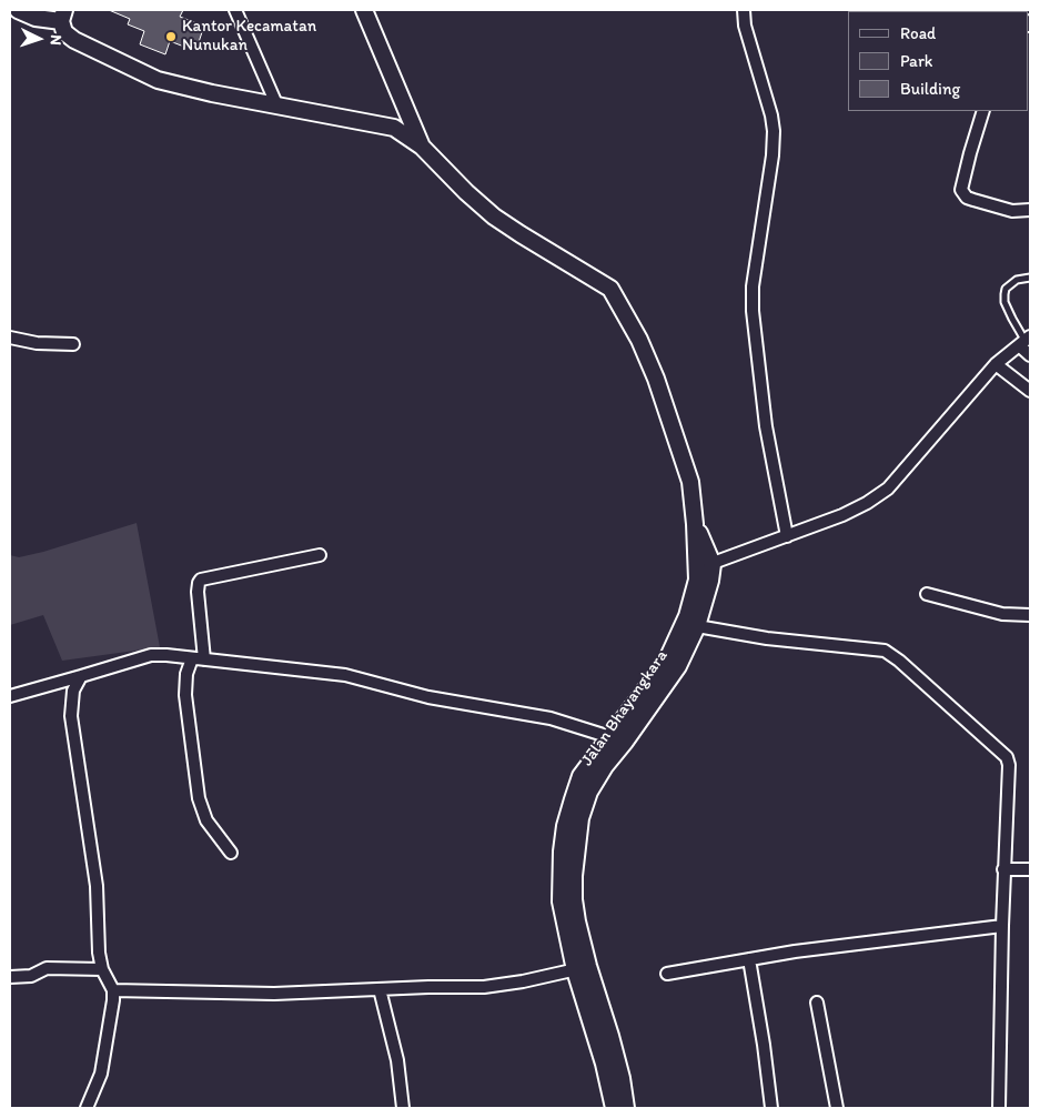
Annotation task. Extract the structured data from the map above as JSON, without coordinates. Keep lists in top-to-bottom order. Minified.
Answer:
{"streets":{"main road":["Jalan Bhayangkara"]},"places":["Kantor Kecamatan Nunukan"],"legend":["Road","Park","Building"],"north":"right"}
